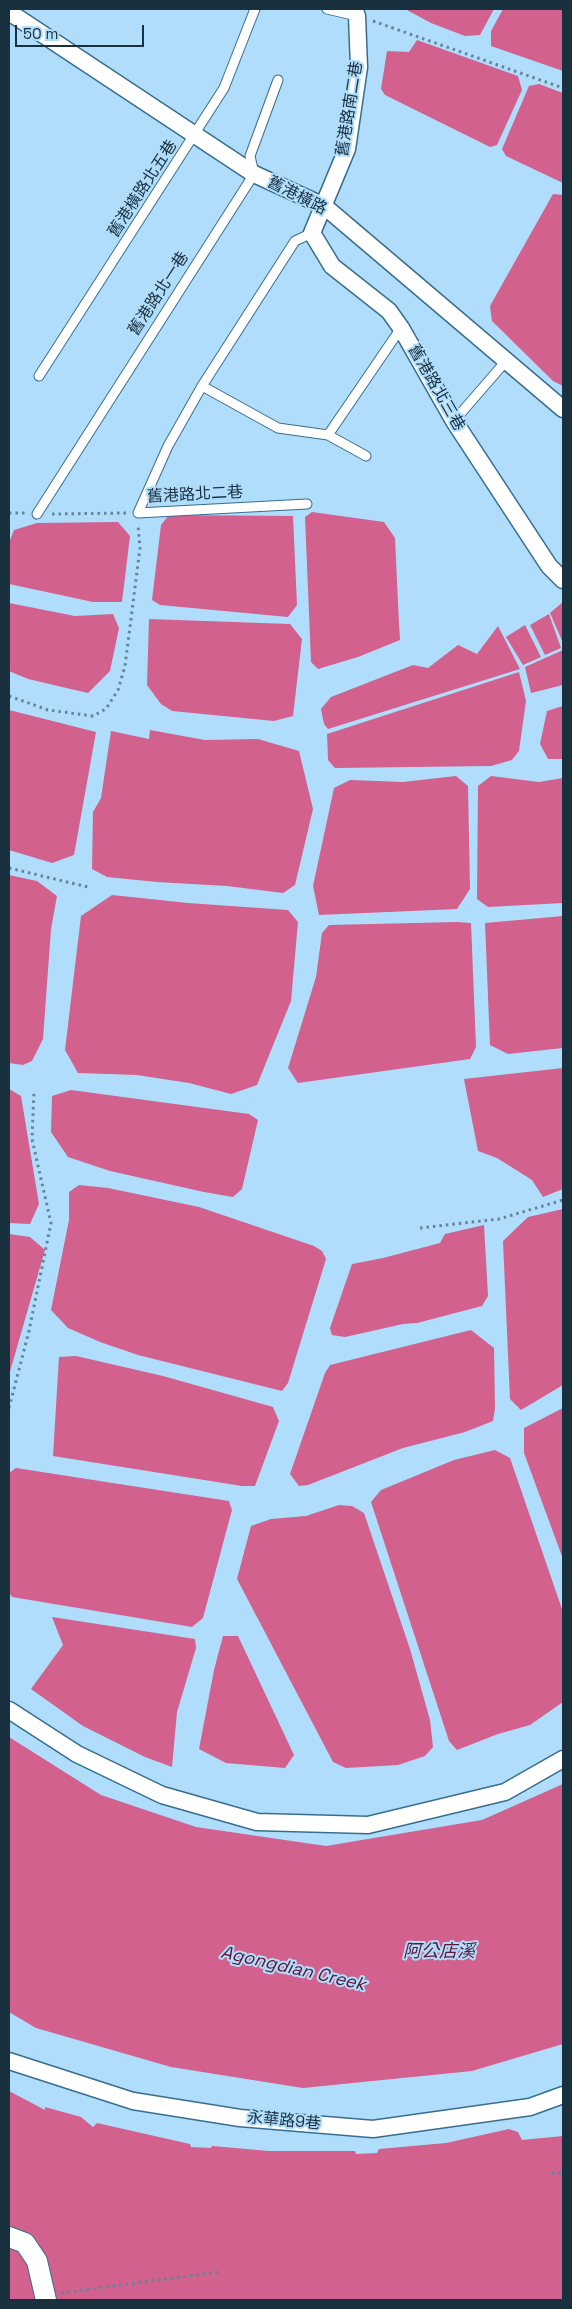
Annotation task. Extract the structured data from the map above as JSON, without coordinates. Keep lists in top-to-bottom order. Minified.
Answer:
{"streets":{"street":["舊港路南二巷","舊港橫路","舊港路北三巷","永華路9巷"],"lane":["舊港橫路北五巷","舊港路北一巷","舊港路北二巷"]},"crossings":[["舊港路南二巷","舊港橫路"],["舊港橫路北五巷","舊港橫路"],["舊港橫路","舊港路北一巷"],["舊港路北三巷","舊港路北二巷"]],"water":["阿公店溪","Agongdian Creek"],"scale_bar":"50 m"}
